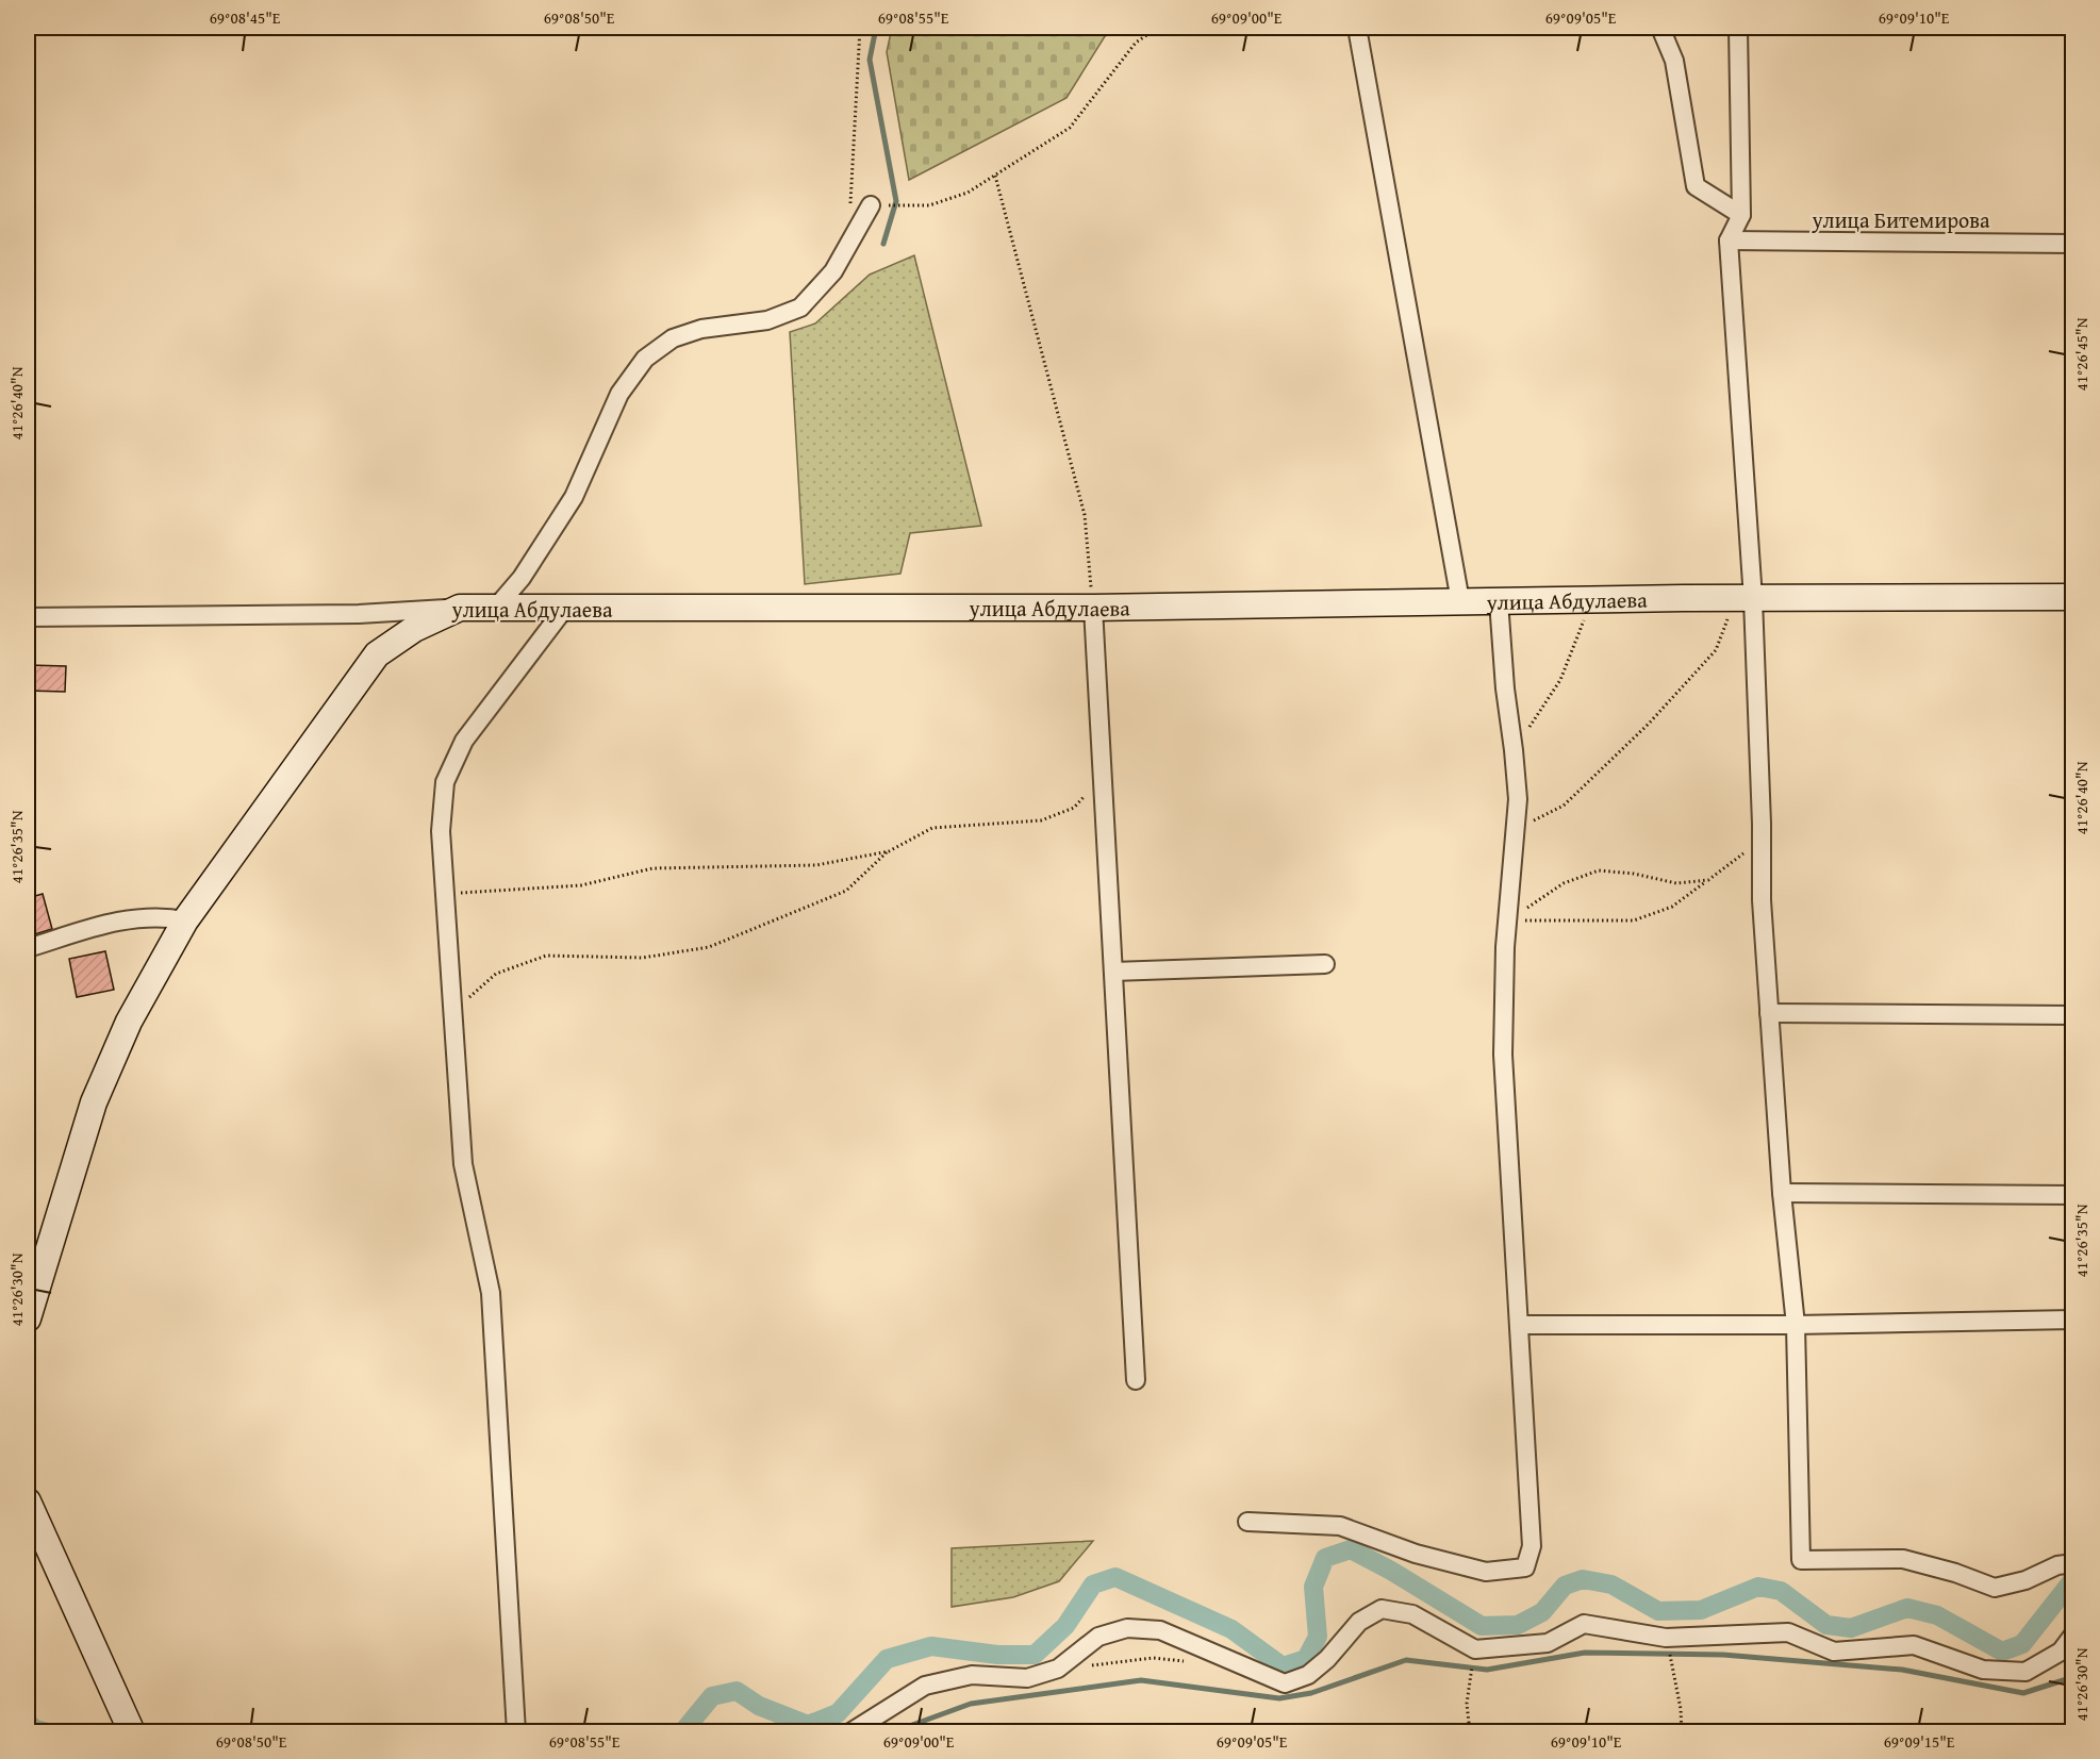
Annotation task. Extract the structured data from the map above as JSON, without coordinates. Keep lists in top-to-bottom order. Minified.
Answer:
{"streets":{"main road":["улица Абдулаева"],"street":["улица Битемирова"]},"coordinates":["69°08'45\"E","69°08'50\"E","69°08'55\"E","69°09'00\"E","69°09'05\"E","69°09'10\"E","41°26'45\"N","41°26'40\"N","41°26'35\"N","41°26'30\"N","69°09'15\"E"]}
